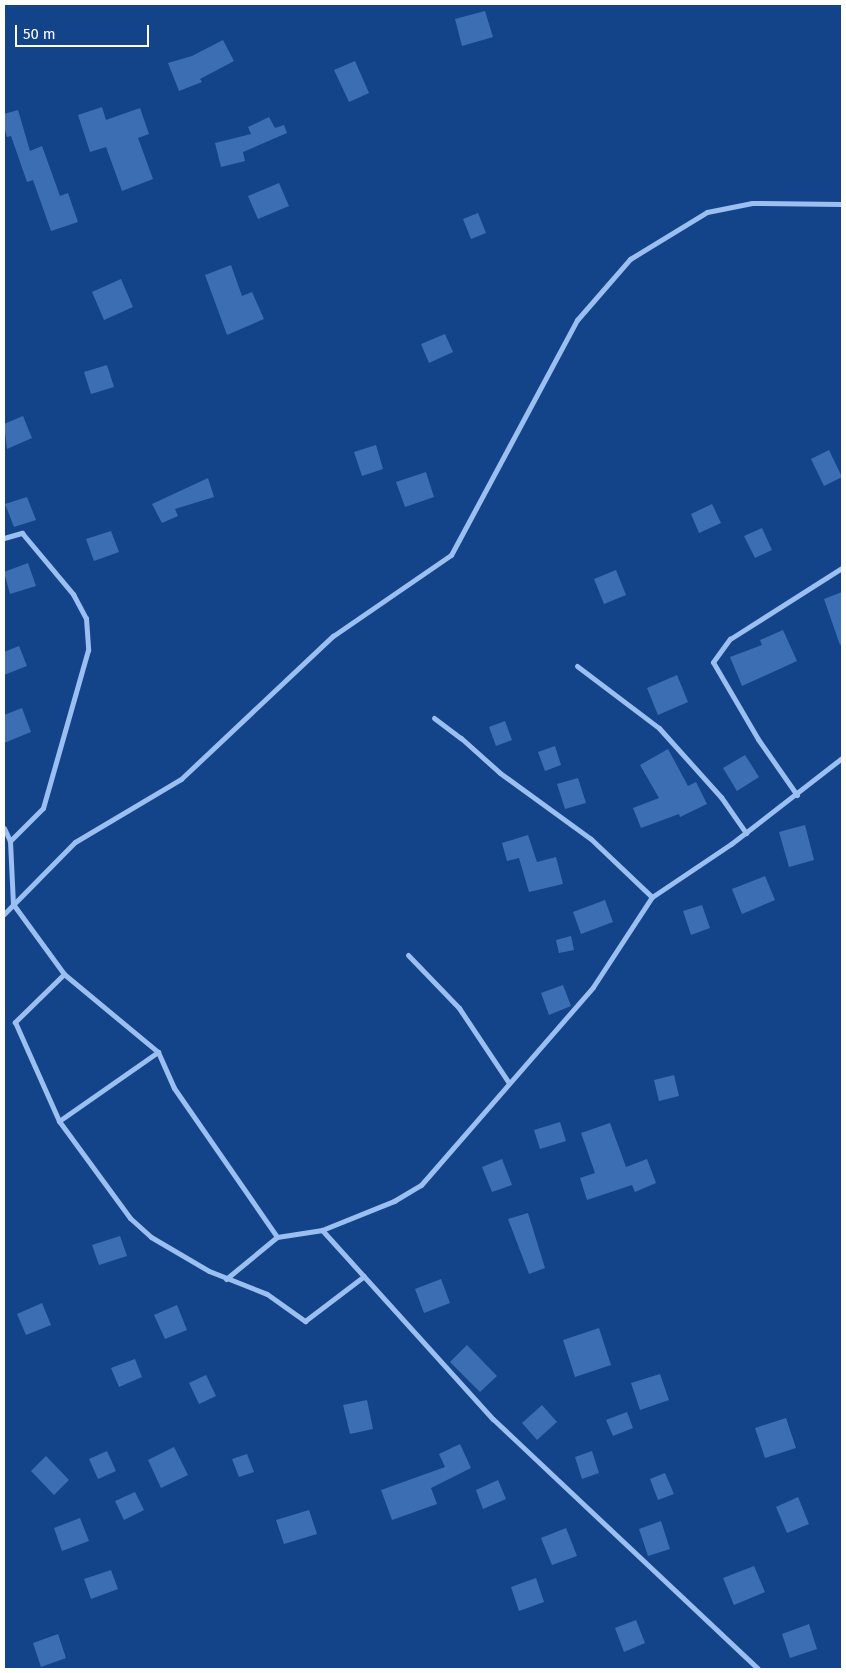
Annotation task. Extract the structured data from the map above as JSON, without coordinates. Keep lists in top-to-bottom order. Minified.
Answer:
{"scale_bar":"50 m"}
